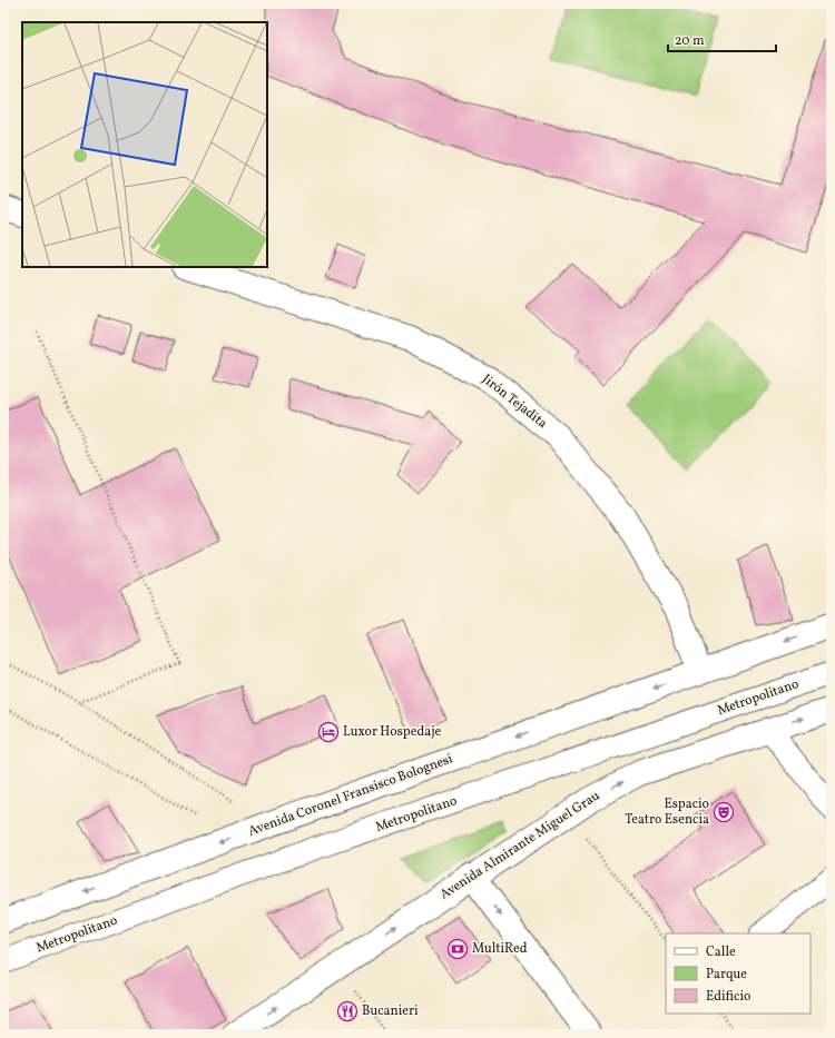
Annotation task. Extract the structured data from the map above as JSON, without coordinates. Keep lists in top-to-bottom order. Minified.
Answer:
{"streets":{"main road":["Jirón Tejadita","Avenida Coronel Fransisco Bolognesi","Avenida Almirante Miguel Grau"],"lane":["Metropolitano"]},"crossings":[["Jirón Tejadita","Avenida Coronel Fransisco Bolognesi"]],"one_way":["Avenida Coronel Fransisco Bolognesi","Avenida Almirante Miguel Grau"],"places":{"hotel":["Luxor Hospedaje"],"theatre":["Espacio Teatro Esencia"],"bank":["MultiRed"],"restaurant":["Bucanieri"]},"legend":["Calle","Parque","Edificio"],"scale_bar":"20 m"}
